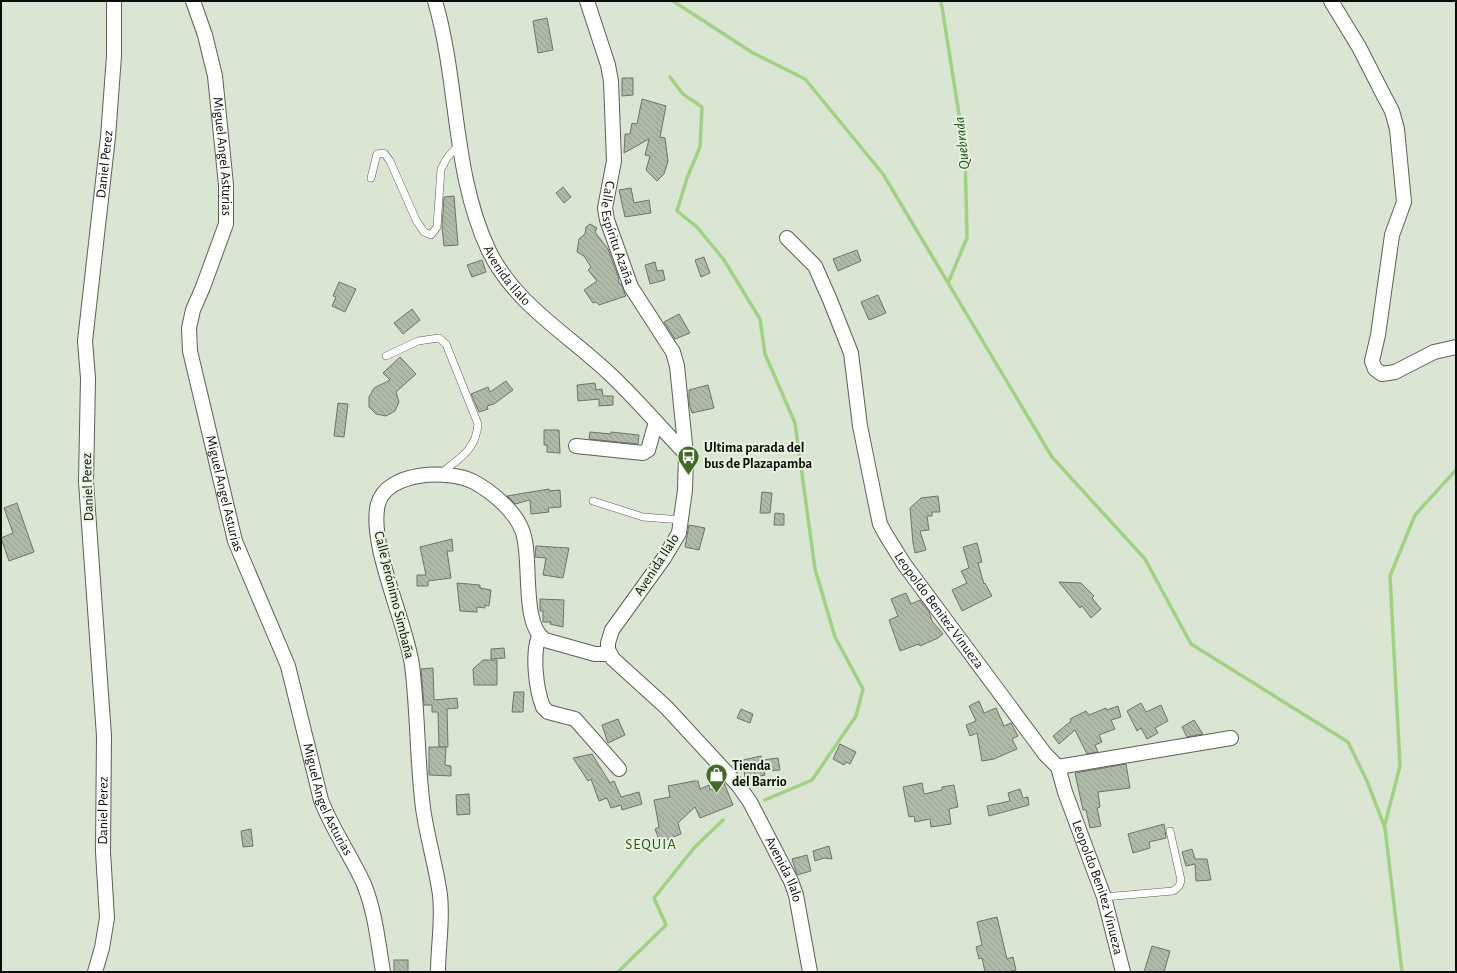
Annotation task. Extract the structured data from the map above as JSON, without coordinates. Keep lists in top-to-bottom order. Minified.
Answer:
{"streets":{"street":["Miguel Angel Asturias","Daniel Perez","Calle Espíritu Azaña","Avenida Ilalo","Calle Jerónimo Simbaña","Leopoldo Benitez Vinueza"]},"crossings":[["Calle Espíritu Azaña","Avenida Ilalo"]],"districts":["SEQUIA"],"water":["Quebrada"],"places":{"bus stop":["Ultima parada del bus de Plazapamba"],"shop":["Tienda del Barrio"]}}
